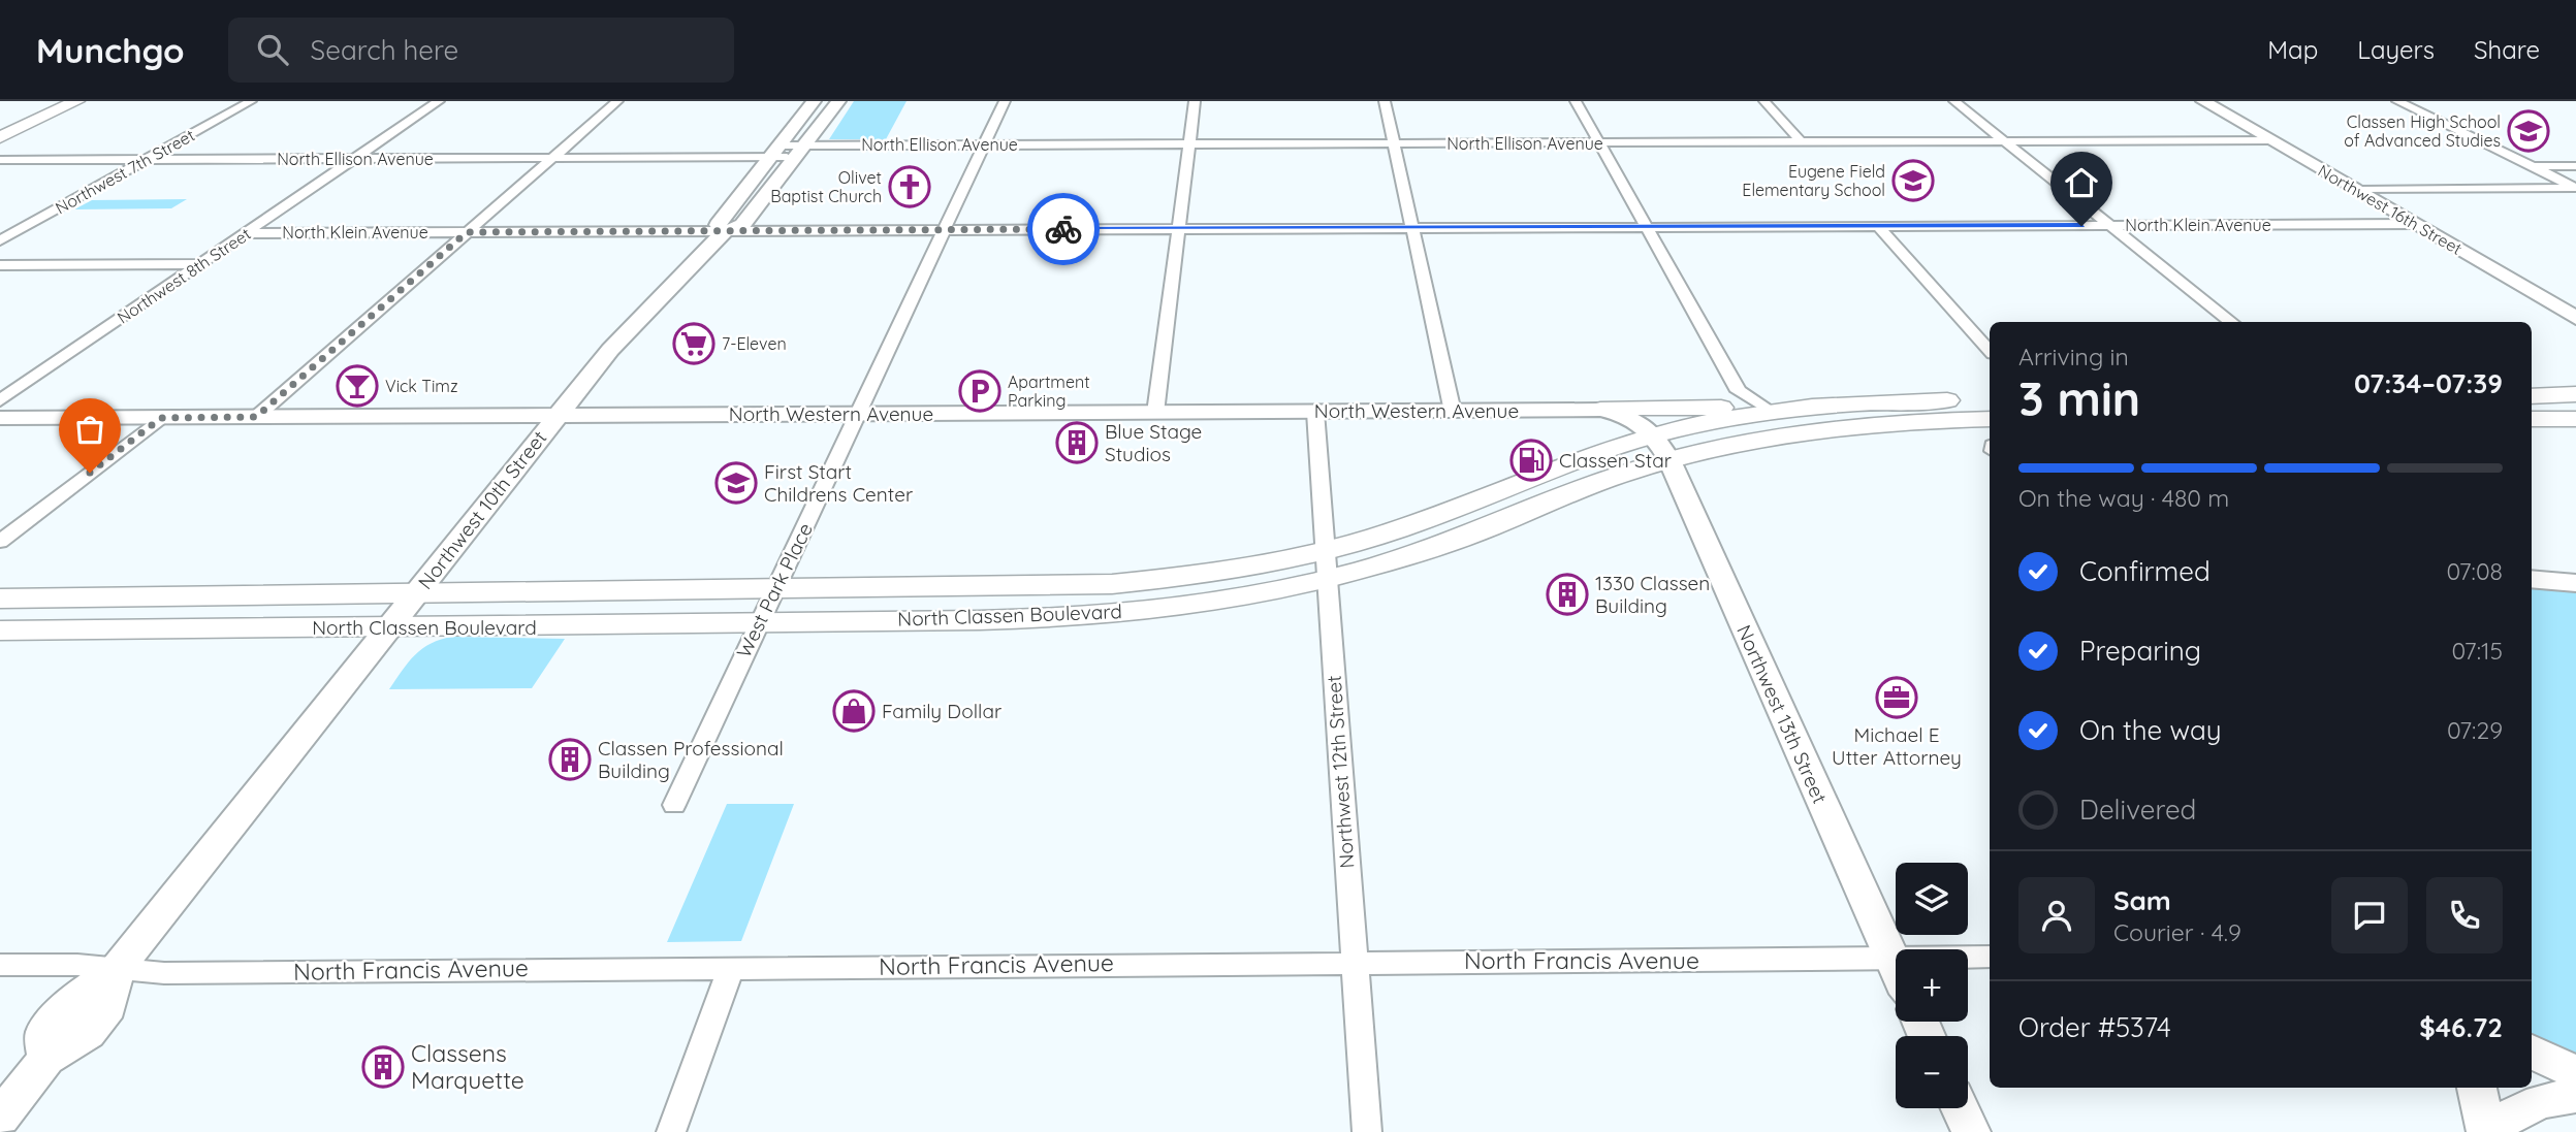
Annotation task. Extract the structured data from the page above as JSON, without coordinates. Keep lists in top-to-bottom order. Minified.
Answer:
{"streets":{"main road":["Northwest 16th Street","North Western Avenue","Northwest 10th Street","North Classen Boulevard","Northwest 13th Street"],"street":["North Ellison Avenue","Northwest 7th Street","North Klein Avenue","Northwest 8th Street","West Park Place","Northwest 12th Street","North Francis Avenue"]},"crossings":[["North Ellison Avenue","Northwest 7th Street"],["North Ellison Avenue","Northwest 16th Street"],["North Ellison Avenue","Northwest 8th Street"],["North Ellison Avenue","Northwest 10th Street"],["North Ellison Avenue","West Park Place"],["Northwest 16th Street","North Klein Avenue"],["North Klein Avenue","Northwest 8th Street"],["North Klein Avenue","Northwest 10th Street"],["North Klein Avenue","West Park Place"],["North Western Avenue","Northwest 10th Street"],["North Western Avenue","West Park Place"],["North Western Avenue","North Classen Boulevard"],["North Western Avenue","Northwest 13th Street"],["North Western Avenue","Northwest 12th Street"],["Northwest 10th Street","North Classen Boulevard"],["Northwest 10th Street","North Francis Avenue"],["West Park Place","North Classen Boulevard"],["North Classen Boulevard","Northwest 13th Street"],["North Classen Boulevard","Northwest 12th Street"],["Northwest 13th Street","North Francis Avenue"],["Northwest 12th Street","North Francis Avenue"]],"places":{"school or university":["Classen High School of Advanced Studies","Eugene Field Elementary School","First Start Childrens Center"],"church":["Olivet Baptist Church"],"supermarket":["7-Eleven"],"bar":["Vick Timz"],"parking":["Apartment Parking"],"building":["Blue Stage Studios","1330 Classen Building","Classen Professional Building","Classens Marquette"],"fuel station":["Classen Star"],"office":["Michael E Utter Attorney"],"shop":["Family Dollar"]},"page":{"header":"Munchgo","search":"Search here","nav":["Map","Layers","Share"],"heading":["3 min","Arriving in","07:34–07:39"],"panel":["Sam","Courier · 4.9","Order #5374","$46.72"],"bar":"On the way · 480 m","list":[["Confirmed","07:08"],["Preparing","07:15"],["On the way","07:29"],"Delivered"],"map_buttons":["+","−"]}}
